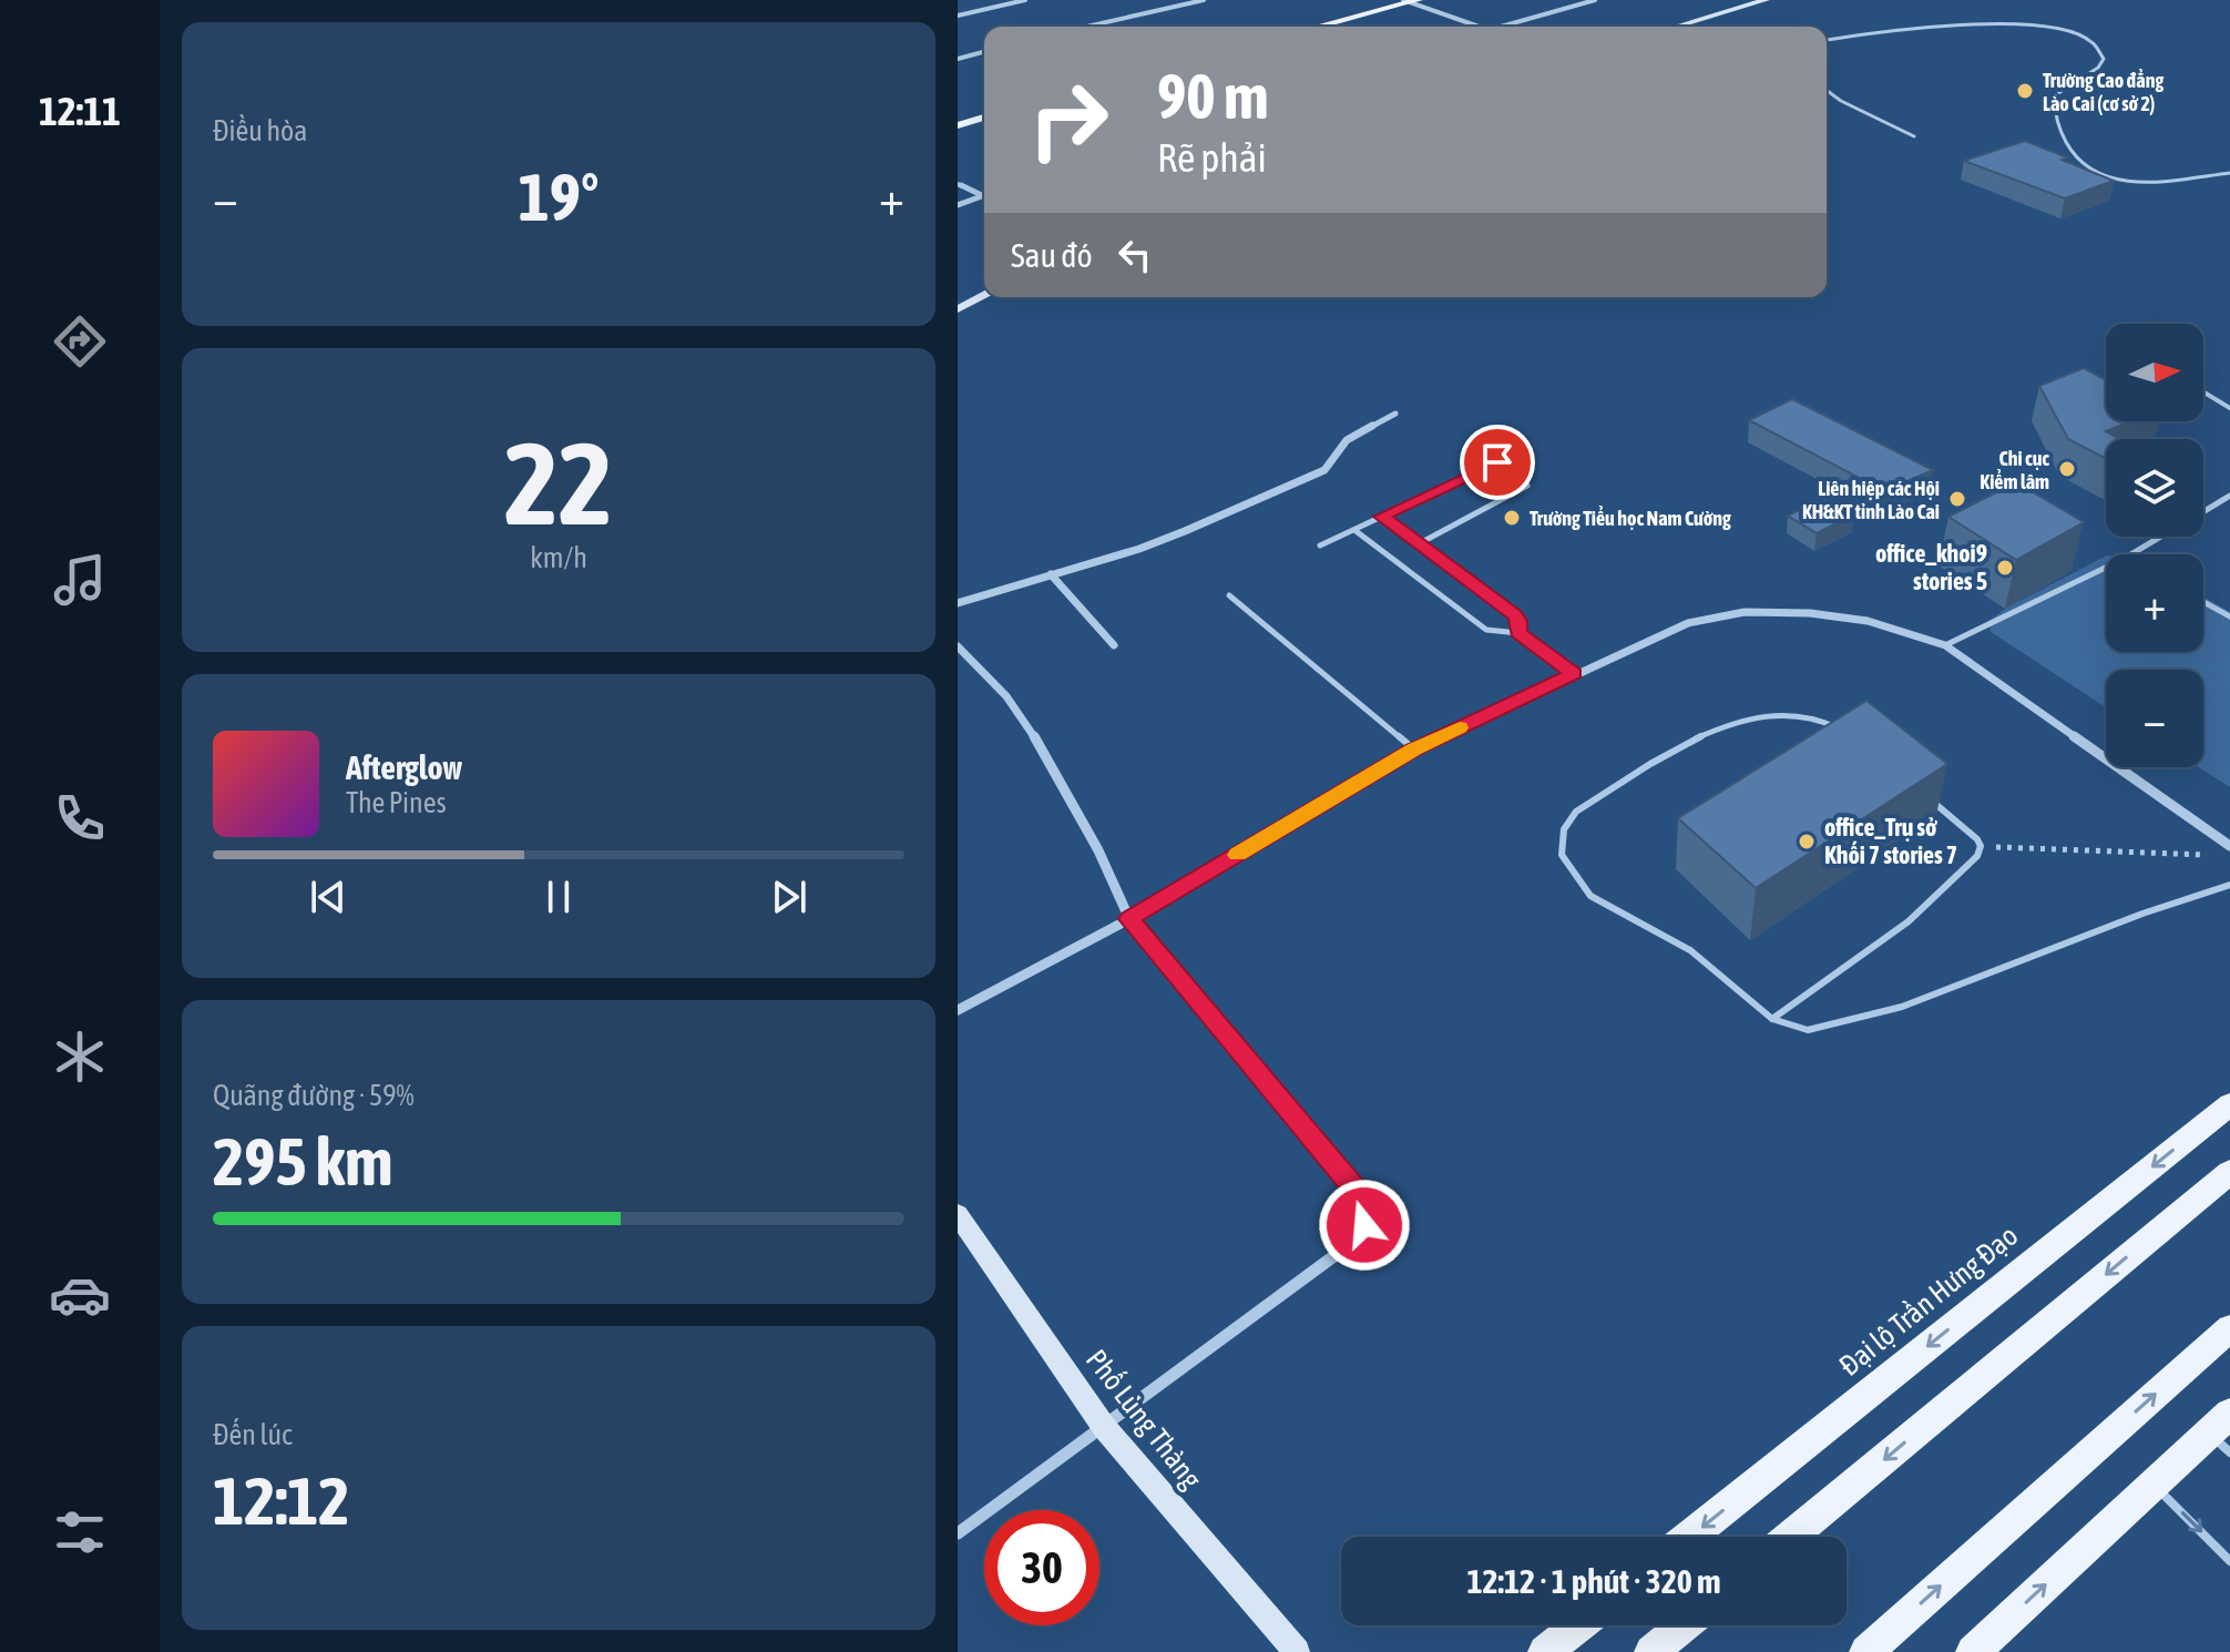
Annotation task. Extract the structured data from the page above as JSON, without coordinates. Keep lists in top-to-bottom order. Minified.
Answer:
{"streets":{"main road":["Đại lộ Trần Hưng Đạo"],"street":["Phố Lùng Thàng"]},"places":["Trường Cao đẳng Lào Cai (cơ sở 2)","Chi cục Kiểm lâm","Liên hiệp các Hội KH&KT tỉnh Lào Cai","Trường Tiểu học Nam Cường","office_khoi9 stories 5","office_Trụ sở Khối 7 stories 7"],"north":"right","page":{"tabs":"12:11","tile":["Điều hòa",["22","km/h"],["Quãng đường · 59%","295 km"],["Đến lúc","12:12"]],"turn":["90 m","Rẽ phải"],"heat":["−","19°","+"],"then":"Sau đó","map_buttons":["+","−"],"song":["Afterglow","The Pines"],"limit":"30","trip":"12:12 · 1 phút · 320 m"}}
